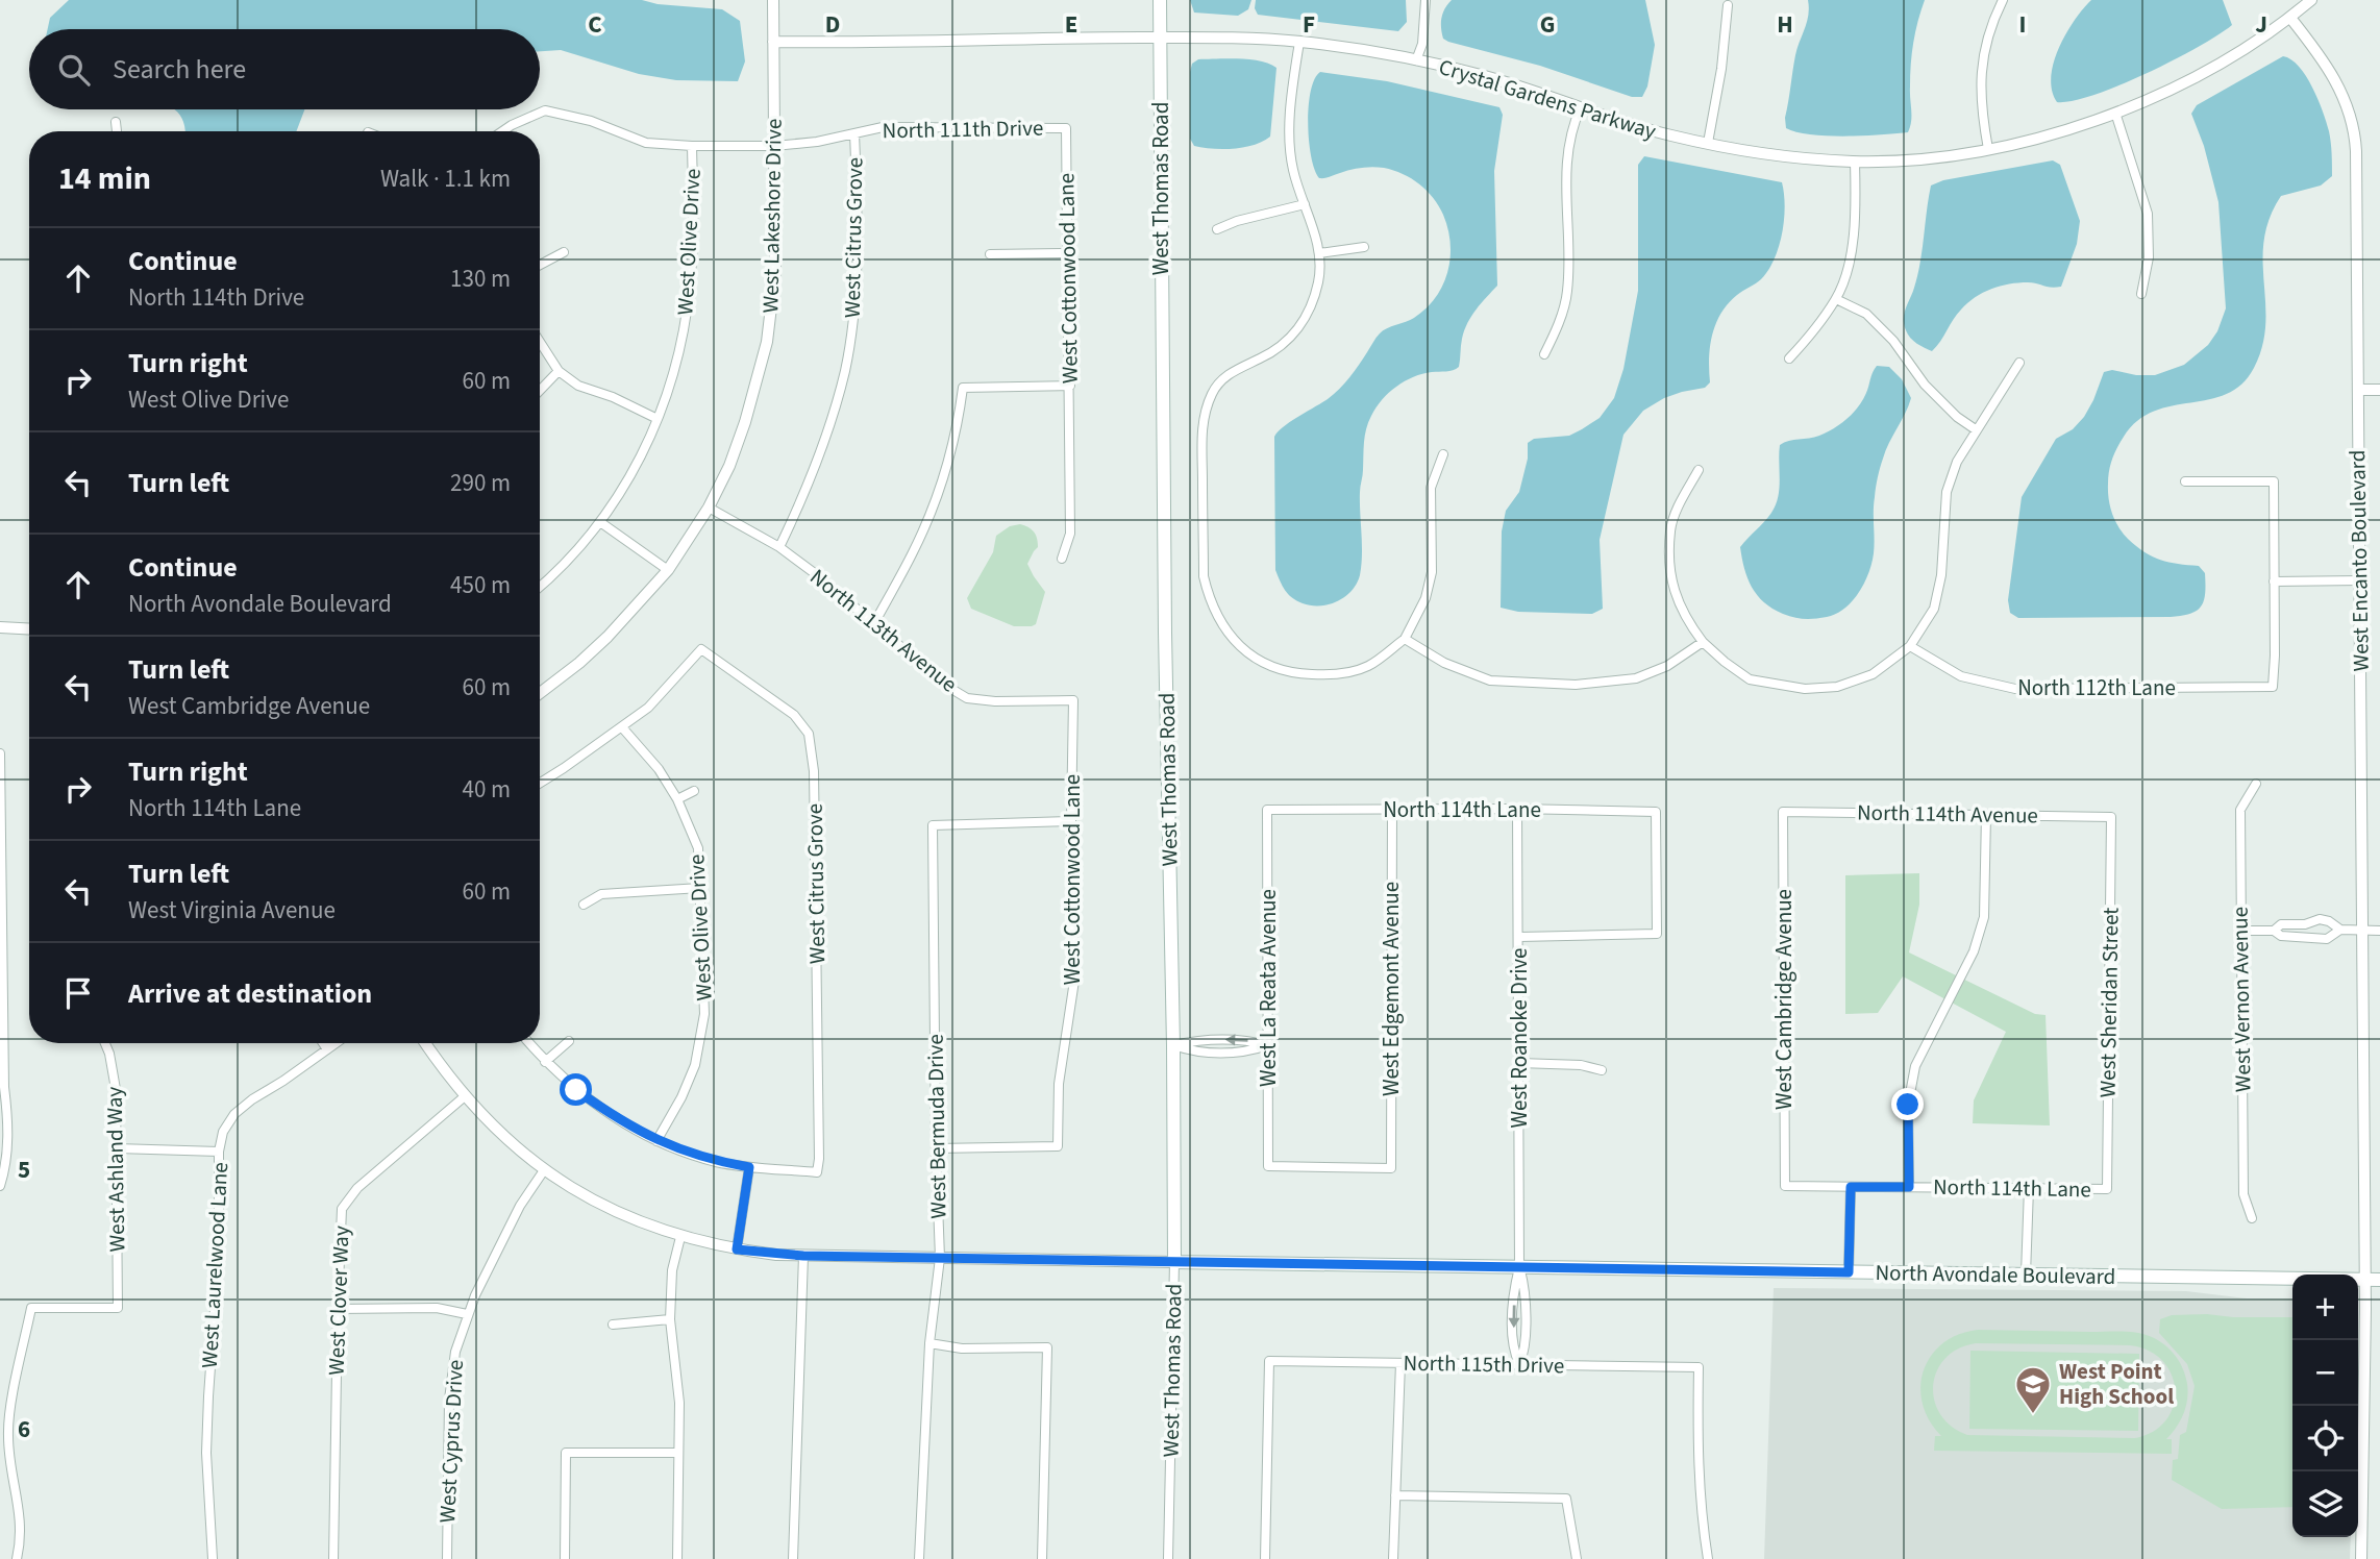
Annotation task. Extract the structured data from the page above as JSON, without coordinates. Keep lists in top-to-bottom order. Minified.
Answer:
{"streets":{"main road":["West Thomas Road","North Avondale Boulevard"],"street":["Crystal Gardens Parkway","North 111th Drive","West Lakeshore Drive","West Citrus Grove","West Olive Drive","West Cottonwood Lane","West Encanto Boulevard","North 113th Avenue","North 112th Lane","North 114th Lane","North 114th Avenue","West La Reata Avenue","West Edgemont Avenue","West Cambridge Avenue","West Vernon Avenue","West Sheridan Street","West Roanoke Drive","West Bermuda Drive","West Ashland Way","West Laurelwood Lane","West Clover Way","North 115th Drive","West Cyprus Drive"]},"crossings":[["Crystal Gardens Parkway","West Thomas Road"],["Crystal Gardens Parkway","West Lakeshore Drive"],["Crystal Gardens Parkway","West Encanto Boulevard"],["North 111th Drive","West Lakeshore Drive"],["North 111th Drive","West Citrus Grove"],["North 111th Drive","West Olive Drive"],["North 111th Drive","West Cottonwood Lane"],["West Thomas Road","North Avondale Boulevard"],["West Lakeshore Drive","North 113th Avenue"],["West Citrus Grove","West Olive Drive"],["West Citrus Grove","North 113th Avenue"],["West Cottonwood Lane","North 113th Avenue"],["West Cottonwood Lane","West Bermuda Drive"],["West Encanto Boulevard","North Avondale Boulevard"],["North 114th Lane","West La Reata Avenue"],["North 114th Lane","West Edgemont Avenue"],["North 114th Lane","West Cambridge Avenue"],["North 114th Lane","West Sheridan Street"],["North 114th Lane","West Roanoke Drive"],["North 114th Avenue","West Cambridge Avenue"],["North 114th Avenue","West Sheridan Street"],["West La Reata Avenue","West Edgemont Avenue"],["West Roanoke Drive","North Avondale Boulevard"],["West Roanoke Drive","North 115th Drive"]],"places":{"school or university":["West Point High School"]},"page":{"search":"Search here","heading":["14 min","Walk · 1.1 km"],"list":[["Continue","North 114th Drive","130 m"],["Turn right","West Olive Drive","60 m"],["Turn left","290 m"],["Continue","North Avondale Boulevard","450 m"],["Turn left","West Cambridge Avenue","60 m"],["Turn right","North 114th Lane","40 m"],["Turn left","West Virginia Avenue","60 m"],"Arrive at destination"],"map_buttons":["+","−"]},"grid":{"columns":["C","D","E","F","G","H","I","J"],"rows":["5","6"]}}
